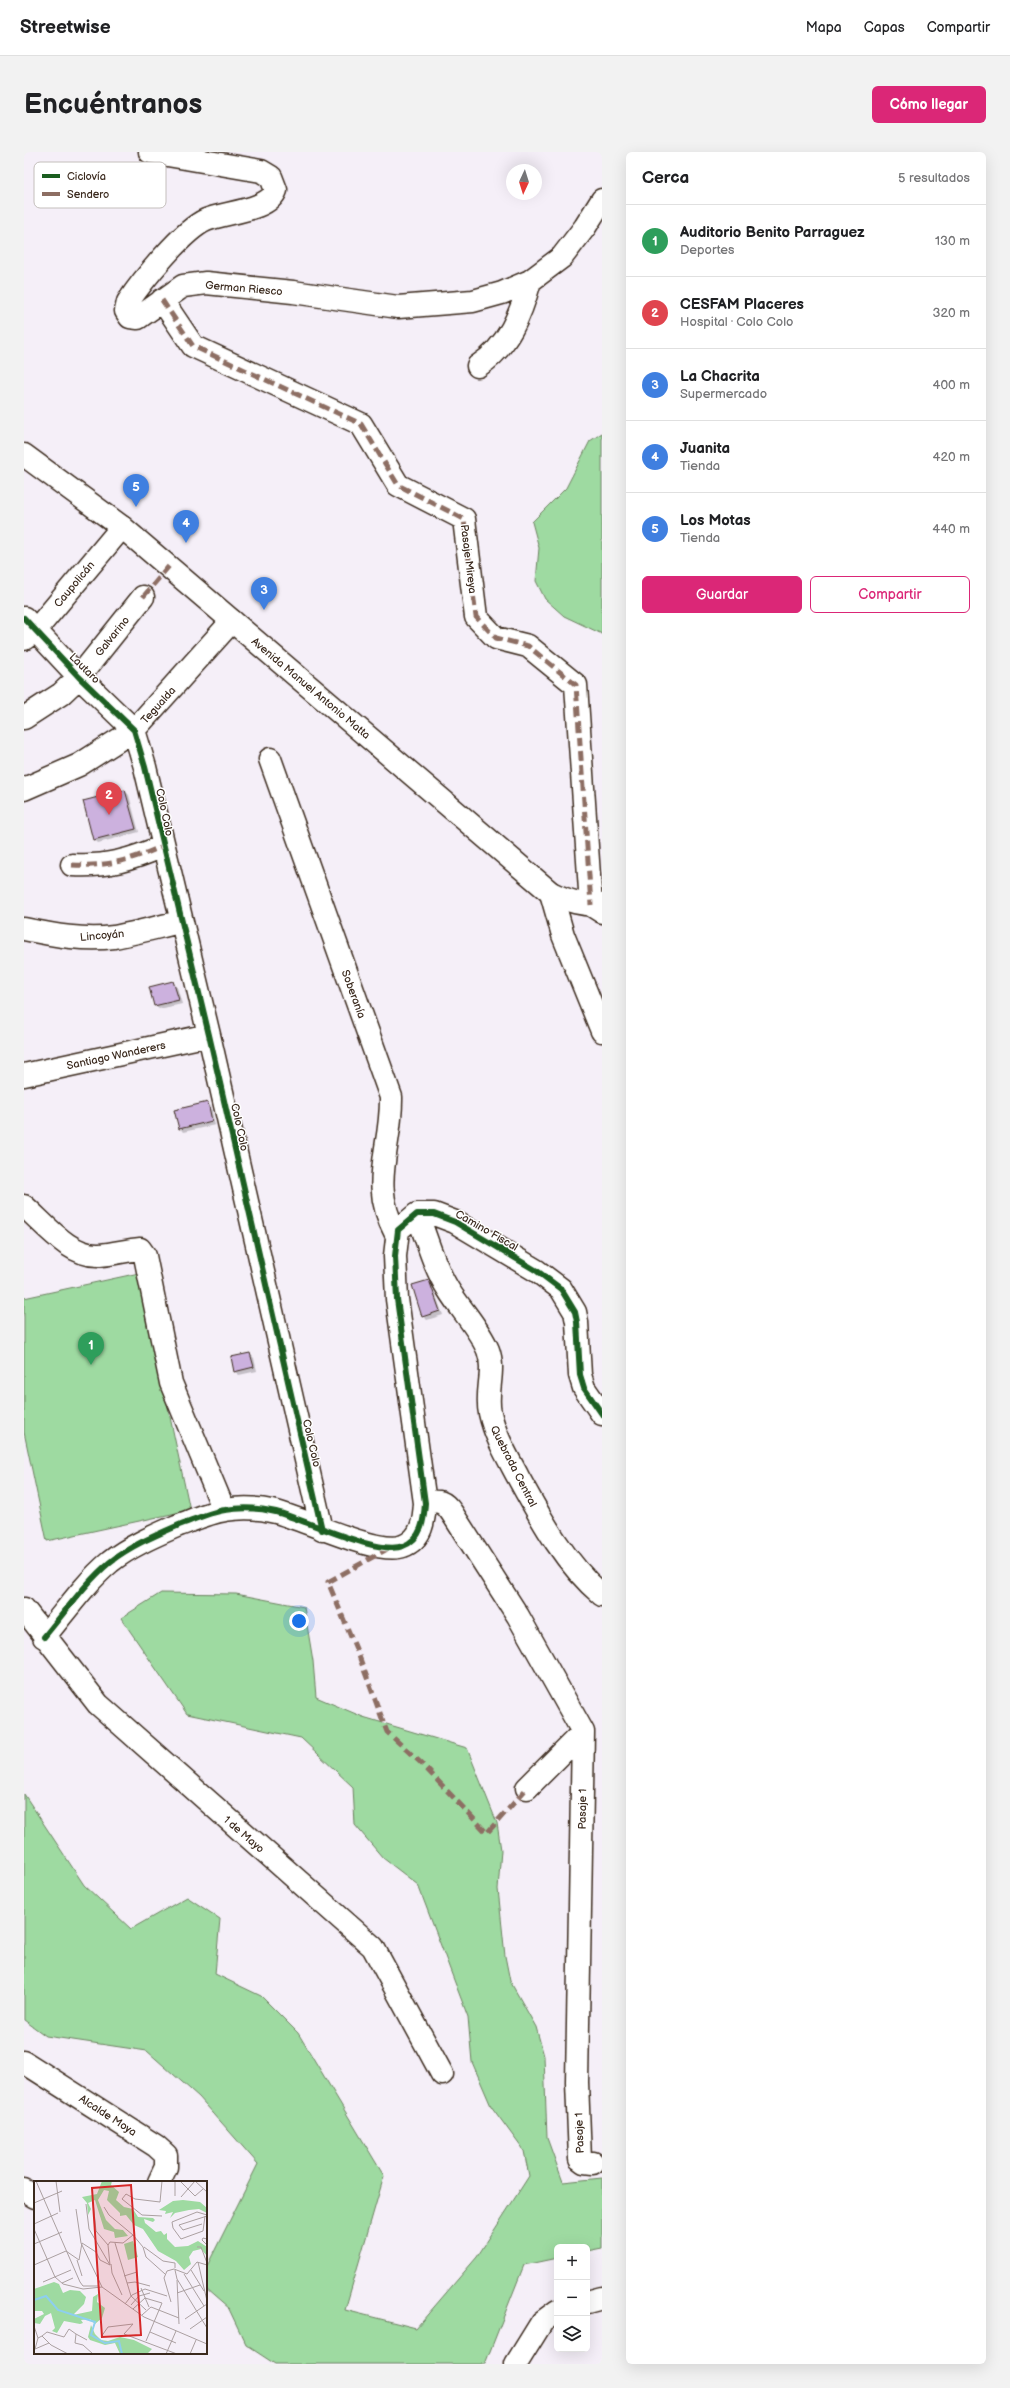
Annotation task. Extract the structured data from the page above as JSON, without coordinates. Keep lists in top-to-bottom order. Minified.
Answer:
{"streets":{"street":["German Riesco","Pasaje Mireya","Caupolicán","Galvarino","Lautaro","Avenida Manuel Antonio Matta","Tegualda","Colo Colo","Lincoyán","Soberanía","Santiago Wanderers","Camino Fiscal","Quebrada Central","Pasaje 1","1 de Mayo","Alcalde Moya"]},"crossings":[["German Riesco","Pasaje Mireya"],["Pasaje Mireya","Avenida Manuel Antonio Matta"],["Caupolicán","Lautaro"],["Caupolicán","Avenida Manuel Antonio Matta"],["Galvarino","Lautaro"],["Lautaro","Tegualda"],["Lautaro","Colo Colo"],["Avenida Manuel Antonio Matta","Tegualda"],["Tegualda","Colo Colo"],["Colo Colo","Lincoyán"],["Colo Colo","Santiago Wanderers"],["Camino Fiscal","Quebrada Central"]],"legend":["Ciclovía","Sendero"],"north":"bottom","page":{"header":"Streetwise","nav":["Mapa","Capas","Compartir"],"buttons":["Cómo llegar",["Guardar","Compartir"]],"title":"Encuéntranos","heading":["Cerca","5 resultados"],"list":[{"mark":"1","name":"Auditorio Benito Parraguez","note":"Deportes","value":"130 m"},{"mark":"2","name":"CESFAM Placeres","note":"Hospital · Colo Colo","value":"320 m"},{"mark":"3","name":"La Chacrita","note":"Supermercado","value":"400 m"},{"mark":"4","name":"Juanita","note":"Tienda","value":"420 m"},{"mark":"5","name":"Los Motas","note":"Tienda","value":"440 m"}],"pins":["5","4","3","2","1"],"map_buttons":["+","−"]}}
